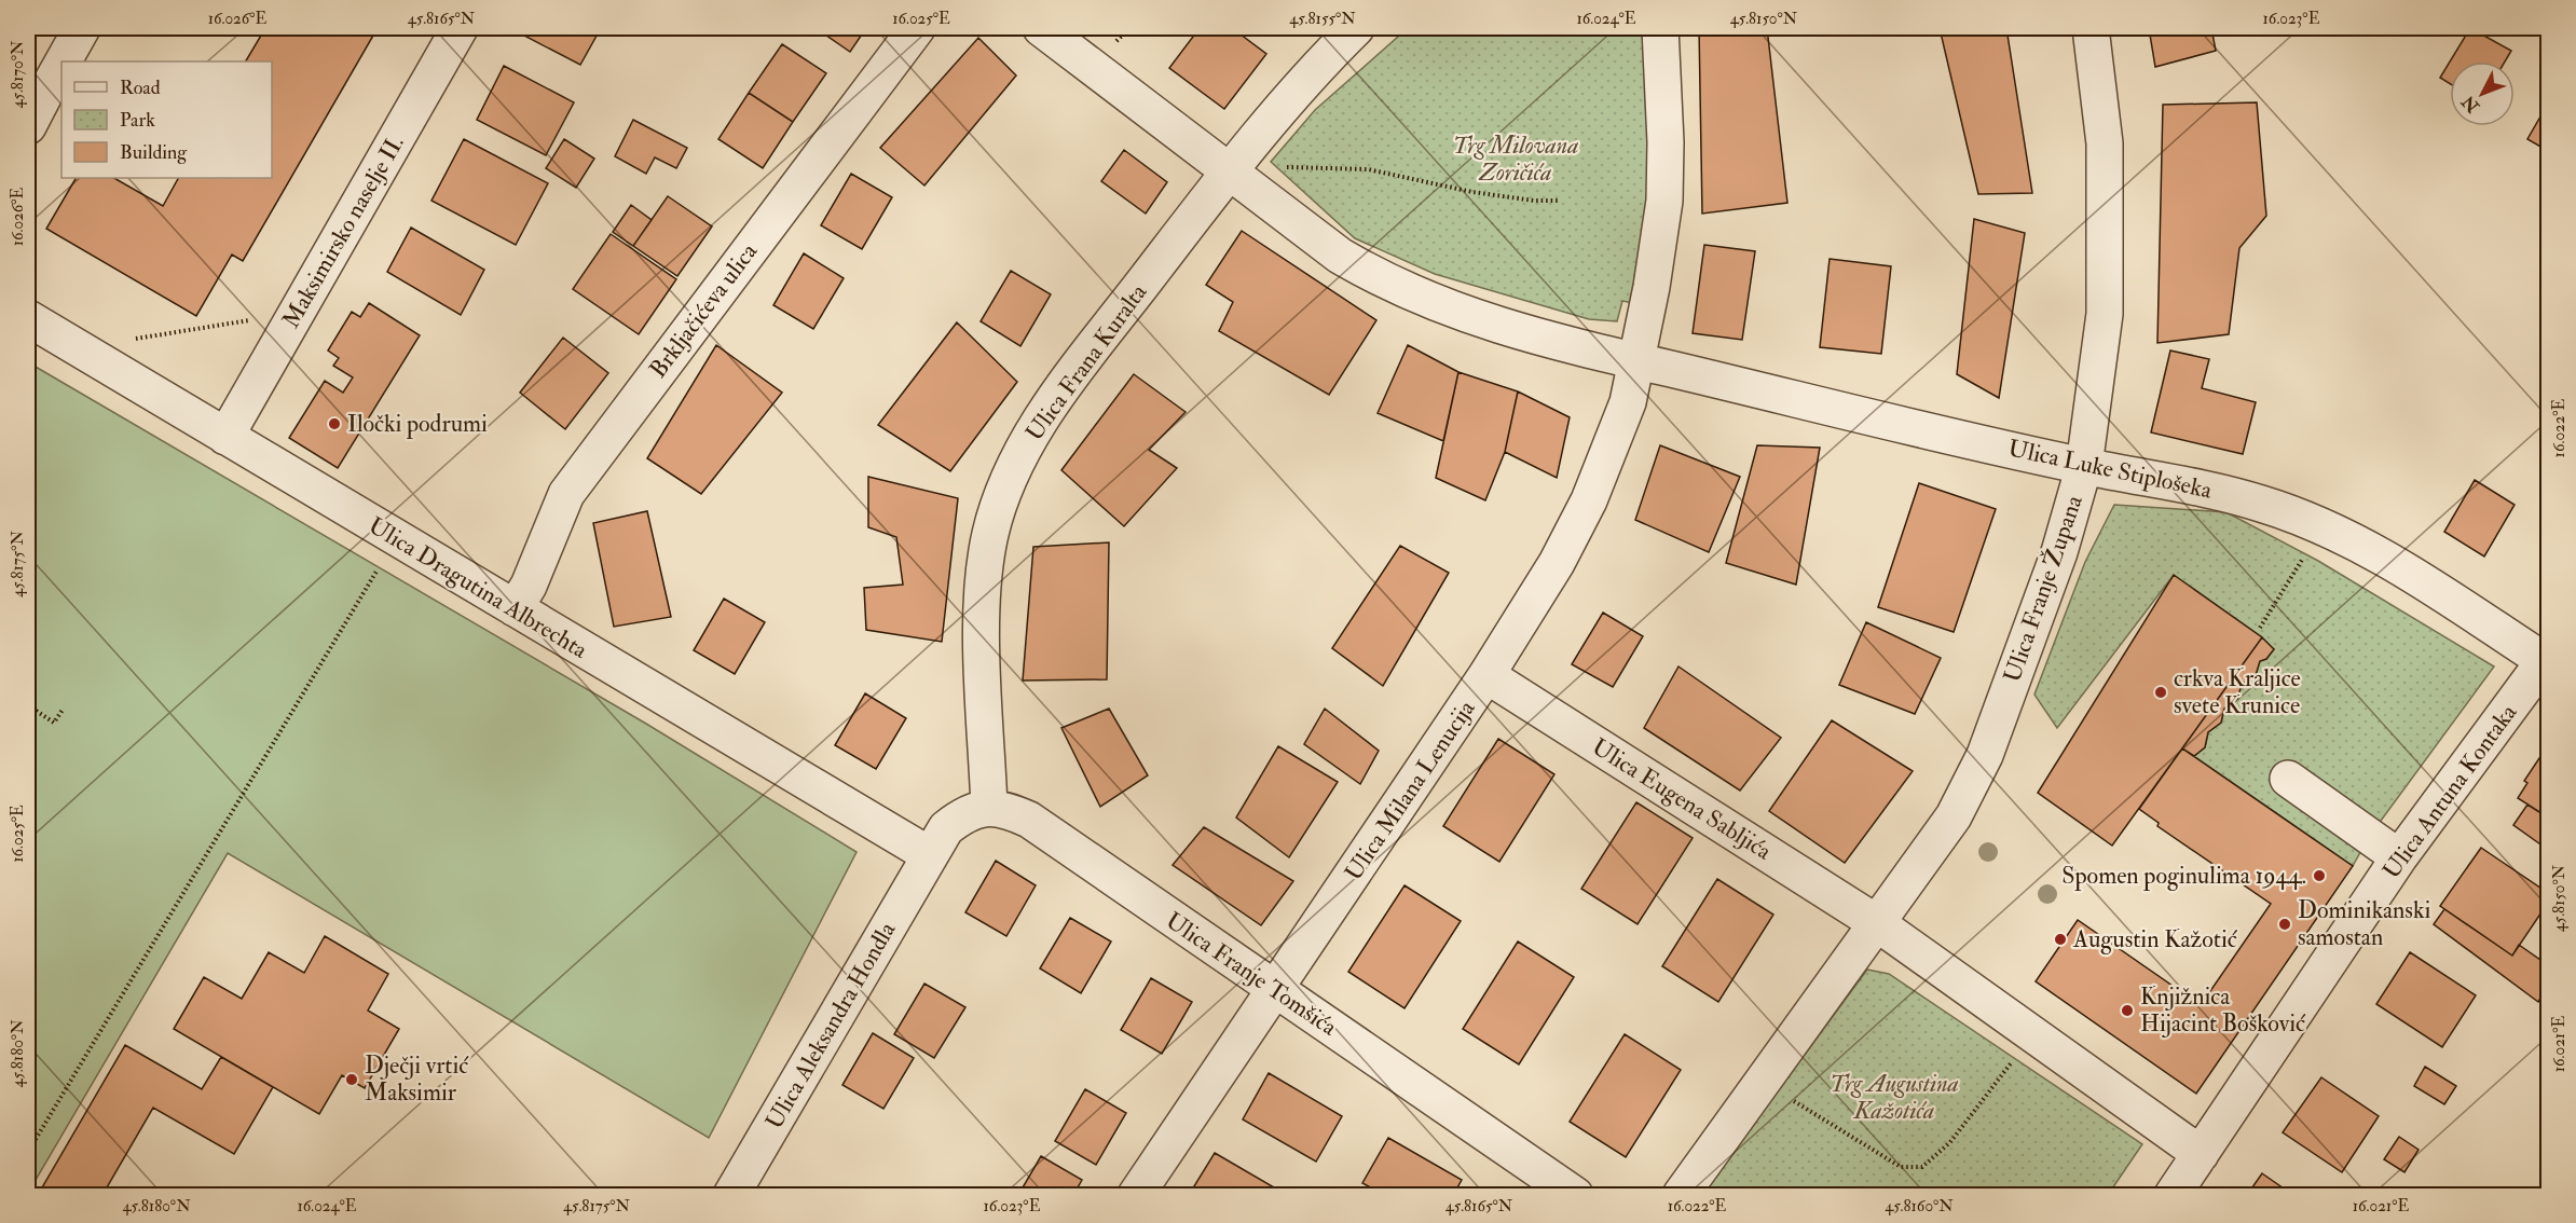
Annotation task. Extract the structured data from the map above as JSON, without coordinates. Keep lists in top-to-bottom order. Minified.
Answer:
{"streets":{"street":["Maksimirsko naselje II.","Brkljačićeva ulica","Ulica Frana Kuralta","Ulica Luke Stiplošeka","Ulica Dragutina Albrechta","Ulica Franje Župana","Ulica Milana Lenucija","Ulica Antuna Kontaka","Ulica Eugena Sabljića","Ulica Franje Tomšića","Ulica Aleksandra Hondla"]},"crossings":[["Maksimirsko naselje II.","Ulica Dragutina Albrechta"],["Brkljačićeva ulica","Ulica Dragutina Albrechta"],["Ulica Frana Kuralta","Ulica Franje Tomšića"],["Ulica Luke Stiplošeka","Ulica Franje Župana"],["Ulica Luke Stiplošeka","Ulica Milana Lenucija"],["Ulica Luke Stiplošeka","Ulica Antuna Kontaka"],["Ulica Dragutina Albrechta","Ulica Aleksandra Hondla"],["Ulica Franje Župana","Ulica Eugena Sabljića"],["Ulica Milana Lenucija","Ulica Eugena Sabljića"],["Ulica Milana Lenucija","Ulica Franje Tomšića"]],"parks":["Trg Milovana Zoričića","Trg Augustina Kažotića"],"places":["Iločki podrumi","crkva Kraljice svete Krunice","Spomen poginulima 1944.","Dominikanski samostan","Augustin Kažotić","Knjižnica Hijacint Bošković","Dječji vrtić Maksimir"],"legend":["Road","Park","Building"],"north":"bottom left","coordinates":["16.026°E","45.8165°N","16.025°E","45.8155°N","16.024°E","45.8150°N","16.023°E","45.8170°N","16.022°E","45.8175°N","16.021°E","45.8180°N","45.8160°N"]}
